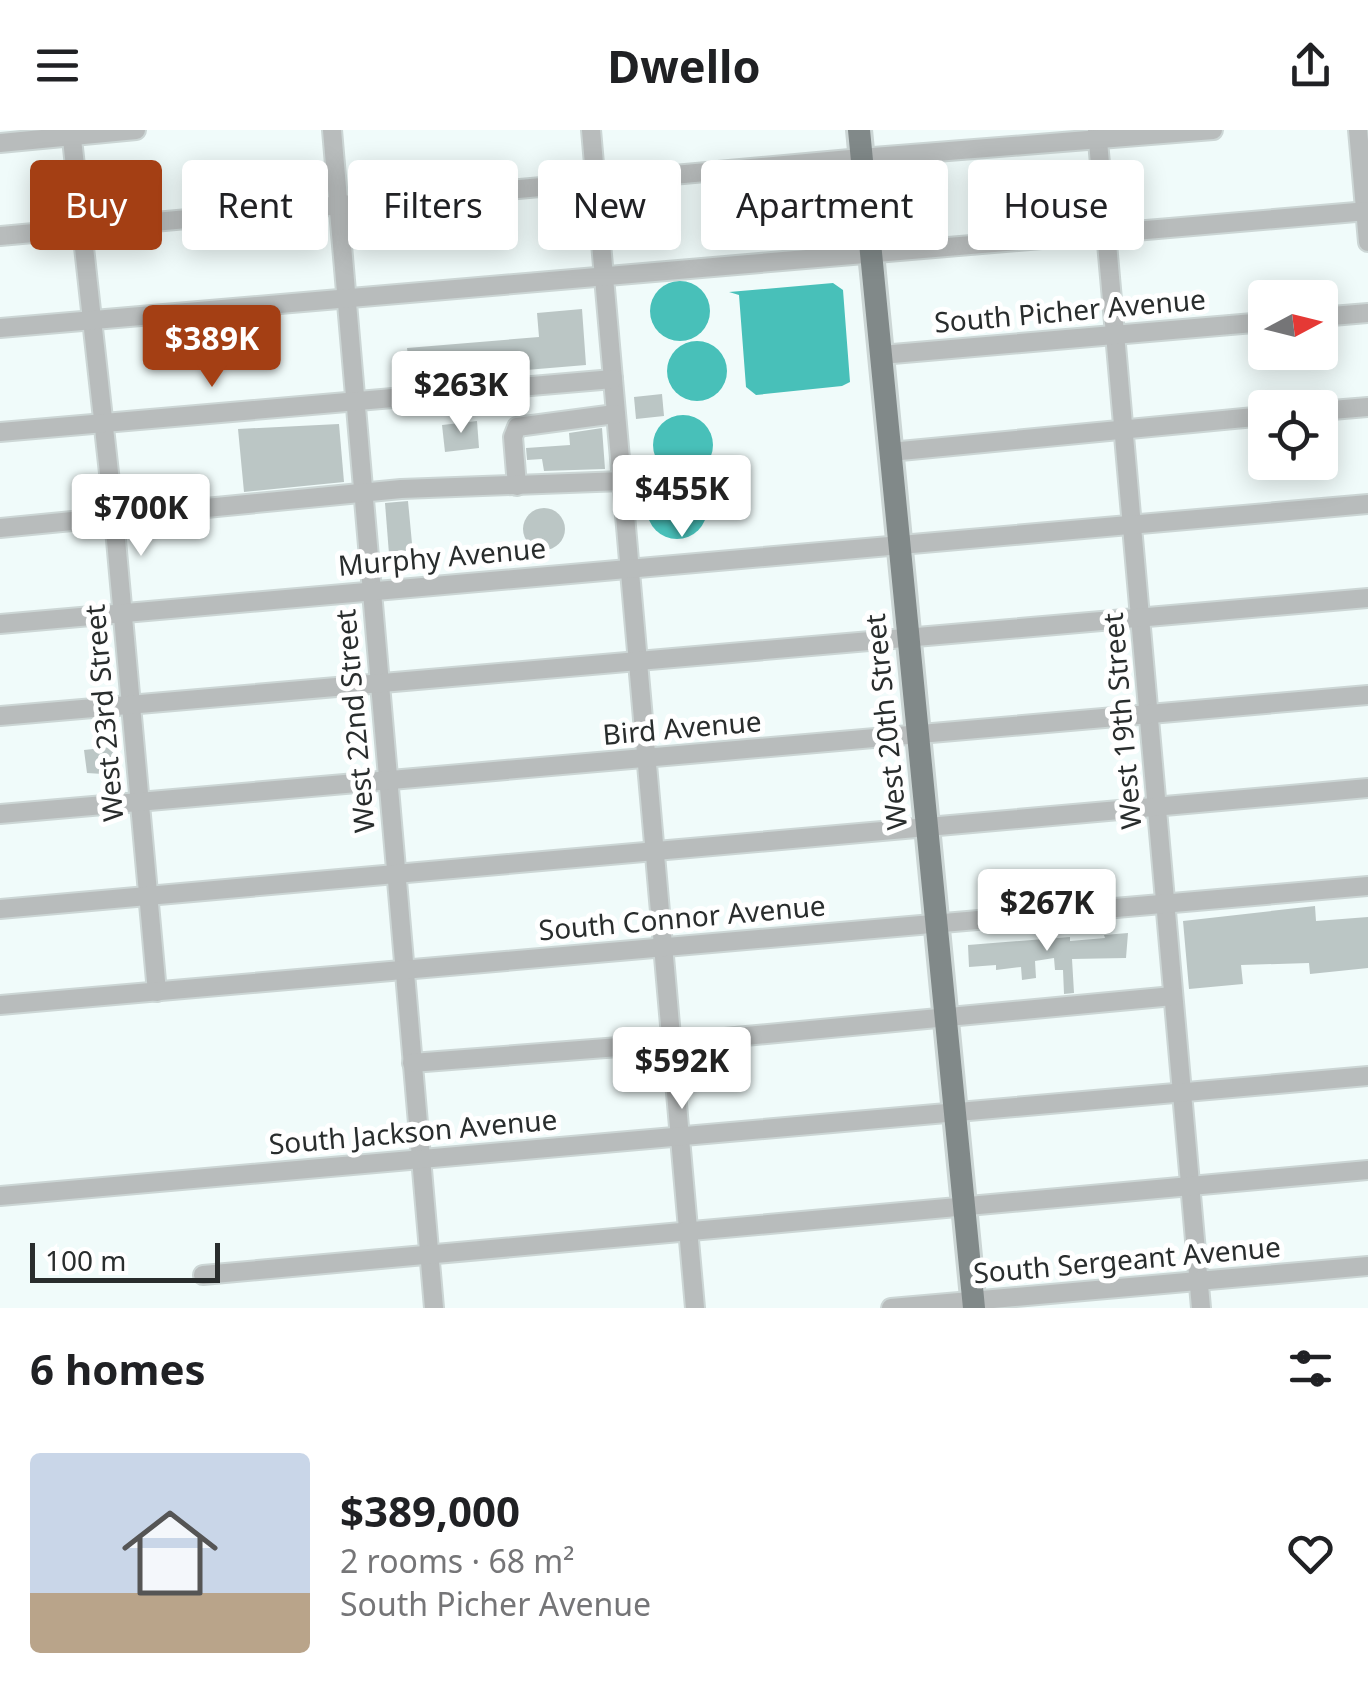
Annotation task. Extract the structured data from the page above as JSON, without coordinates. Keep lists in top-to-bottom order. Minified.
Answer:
{"streets":{"main road":["West 20th Street"],"street":["South Picher Avenue","Murphy Avenue","West 23rd Street","West 22nd Street","West 19th Street","Bird Avenue","South Connor Avenue","South Jackson Avenue","South Sergeant Avenue"]},"crossings":[["South Picher Avenue","West 19th Street"],["South Picher Avenue","West 20th Street"],["Murphy Avenue","West 23rd Street"],["Murphy Avenue","West 22nd Street"],["Murphy Avenue","West 19th Street"],["Murphy Avenue","West 20th Street"],["West 23rd Street","Bird Avenue"],["West 23rd Street","South Connor Avenue"],["West 22nd Street","Bird Avenue"],["West 22nd Street","South Connor Avenue"],["West 22nd Street","South Jackson Avenue"],["West 19th Street","Bird Avenue"],["West 19th Street","South Connor Avenue"],["West 19th Street","South Jackson Avenue"],["West 19th Street","South Sergeant Avenue"],["West 20th Street","Bird Avenue"],["West 20th Street","South Connor Avenue"],["West 20th Street","South Jackson Avenue"],["West 20th Street","South Sergeant Avenue"]],"scale_bar":"100 m","north":"right","page":{"header":"Dwello","chip":["Buy","Rent","Filters","New","Apartment","House"],"price":["$389K","$263K","$455K","$700K","$267K","$592K"],"scale":"100 m","heading":"6 homes","list":[{"name":"$389,000","note":"2 rooms · 68 m² · South Picher Avenue"}]}}
